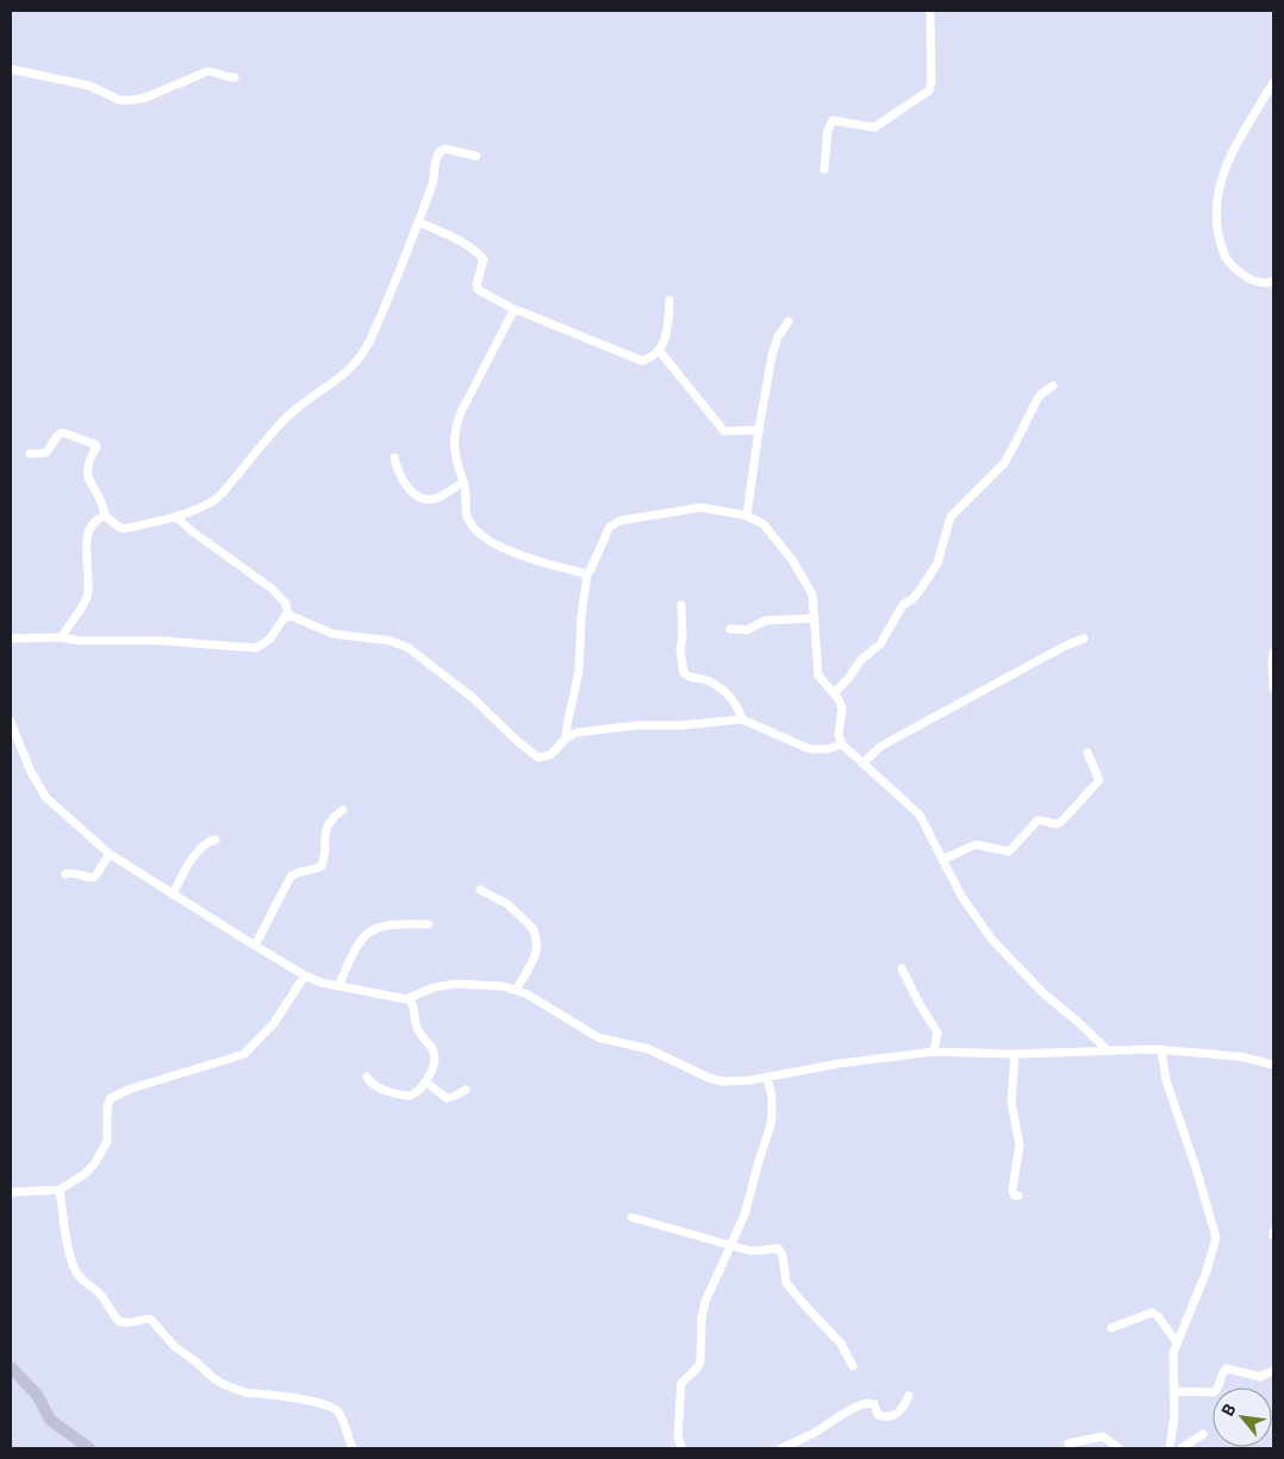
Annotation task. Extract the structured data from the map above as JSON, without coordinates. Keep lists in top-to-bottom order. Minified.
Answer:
{"north":"top left"}
